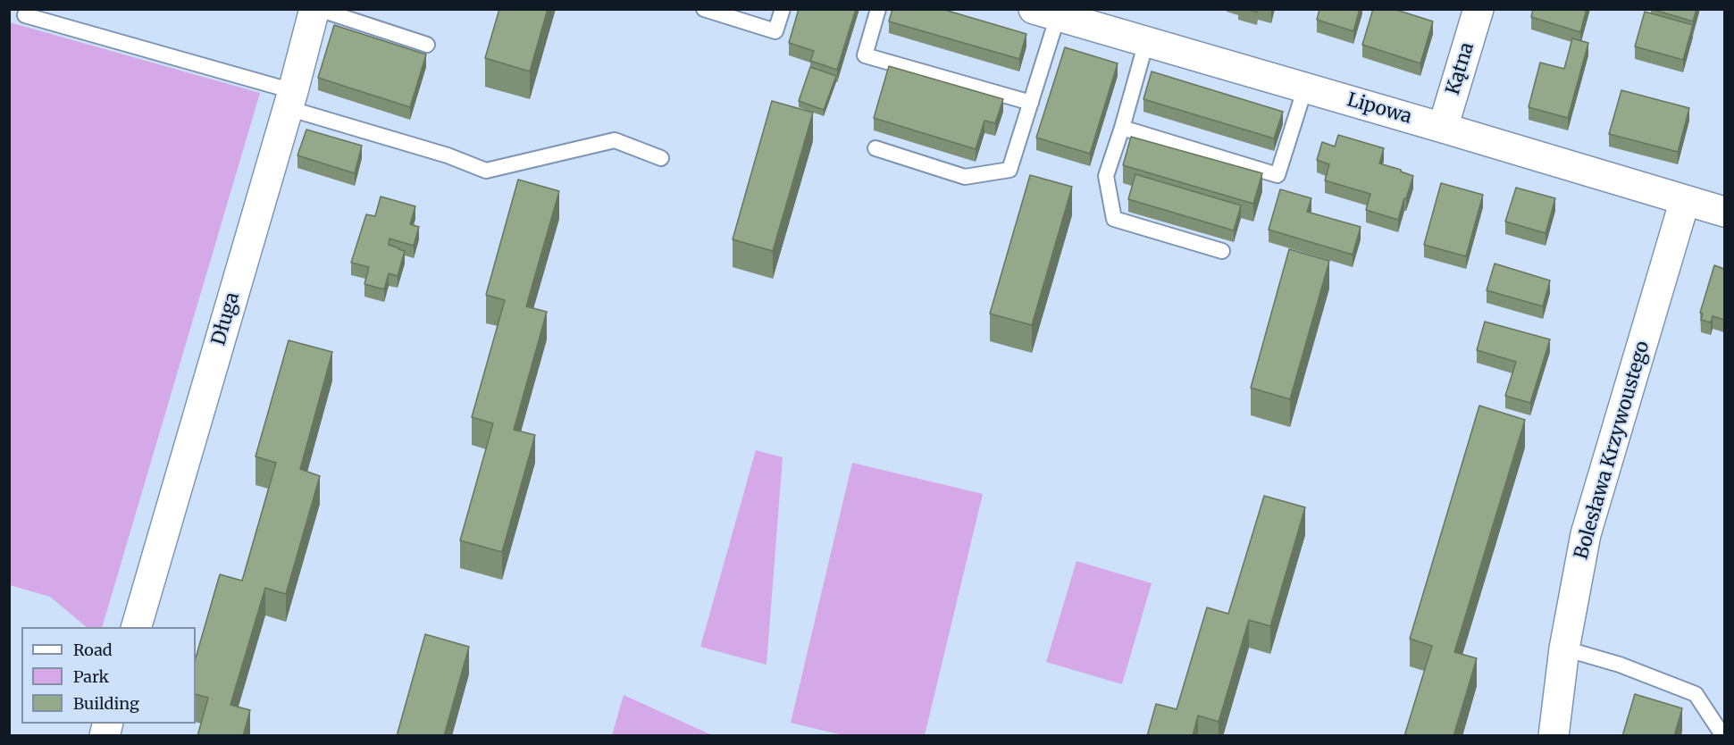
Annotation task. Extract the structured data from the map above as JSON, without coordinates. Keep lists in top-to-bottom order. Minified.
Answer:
{"streets":{"street":["Kątna","Lipowa","Długa","Bolesława Krzywoustego"]},"crossings":[["Kątna","Lipowa"],["Lipowa","Bolesława Krzywoustego"]],"legend":["Road","Park","Building"]}
